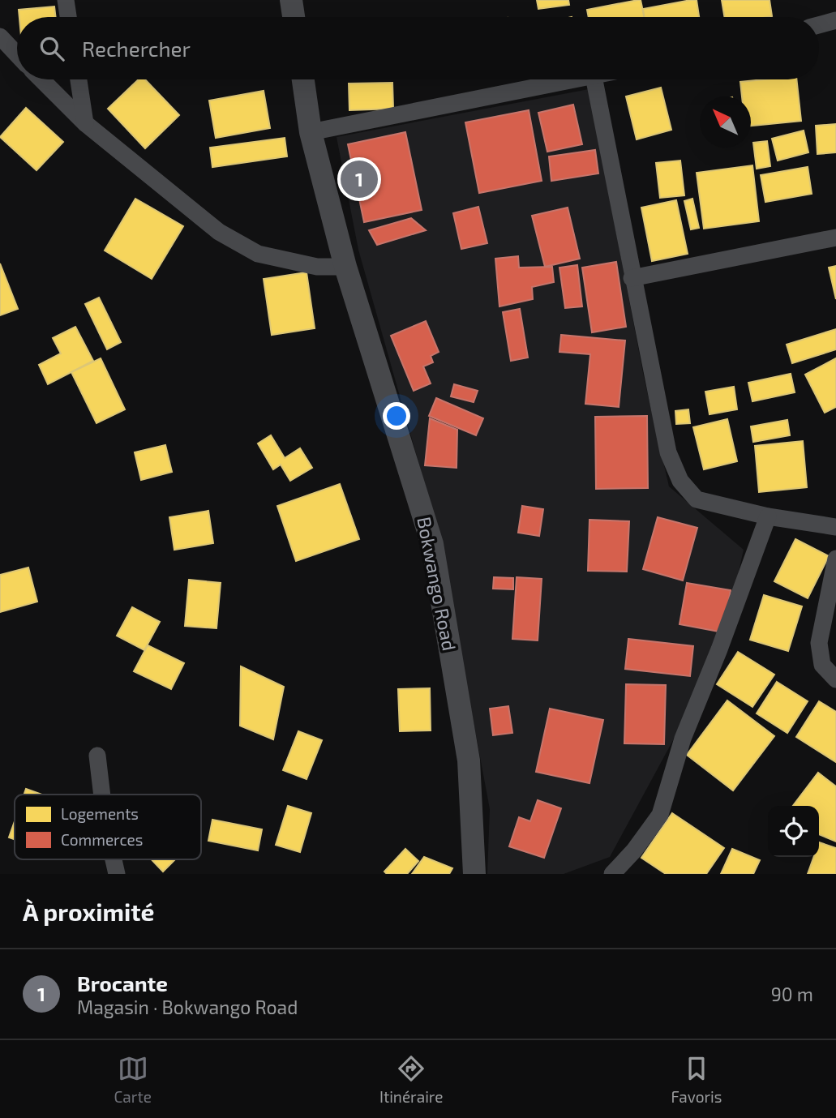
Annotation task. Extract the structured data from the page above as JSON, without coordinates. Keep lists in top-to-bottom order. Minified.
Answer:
{"streets":{"street":["Bokwango Road"]},"legend":["Logements","Commerces"],"north":"top left","page":{"search":"Rechercher","pins":"1","heading":"À proximité","list":[{"mark":"1","name":"Brocante","note":"Magasin · Bokwango Road","value":"90 m"}],"nav":["Carte","Itinéraire","Favoris"]}}
